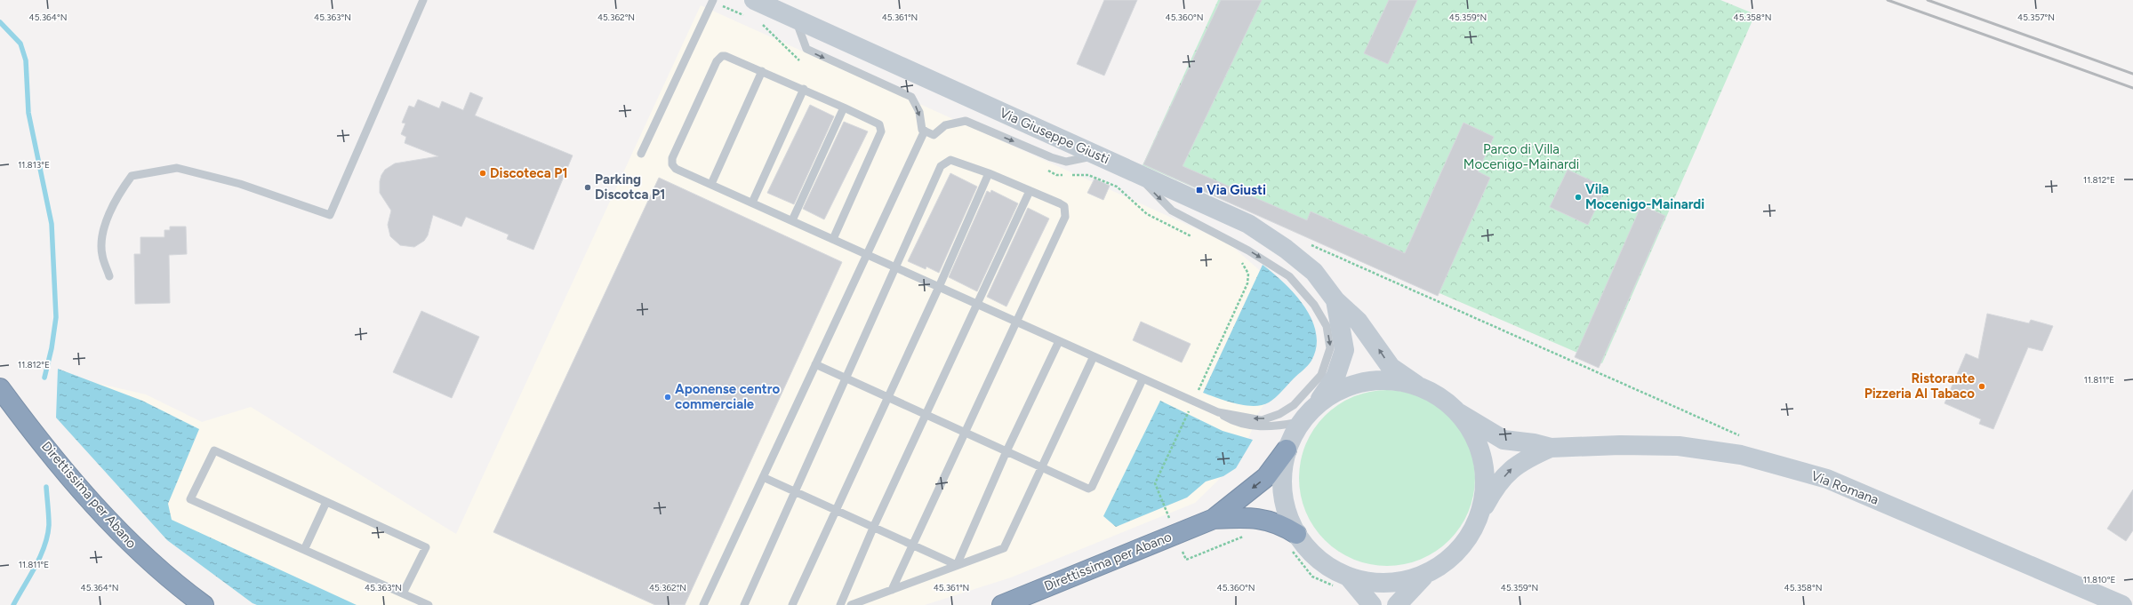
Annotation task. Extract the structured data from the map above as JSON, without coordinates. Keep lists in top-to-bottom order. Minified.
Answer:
{"streets":{"highway":["Direttissima per Abano"],"main road":["Via Giuseppe Giusti","Via Romana"]},"parks":["Parco di Villa Mocenigo-Mainardi"],"places":{"other":["Discoteca P1","Parking Discotca P1","Vila Mocenigo-Mainardi","Ristorante Pizzeria Al Tabaco","Aponense centro commerciale"],"transit":["Via Giusti"]},"coordinates":["45.364°N","45.363°N","45.362°N","45.361°N","45.360°N","45.359°N","45.358°N","45.357°N","11.813°E","11.812°E","11.811°E","11.810°E"]}
